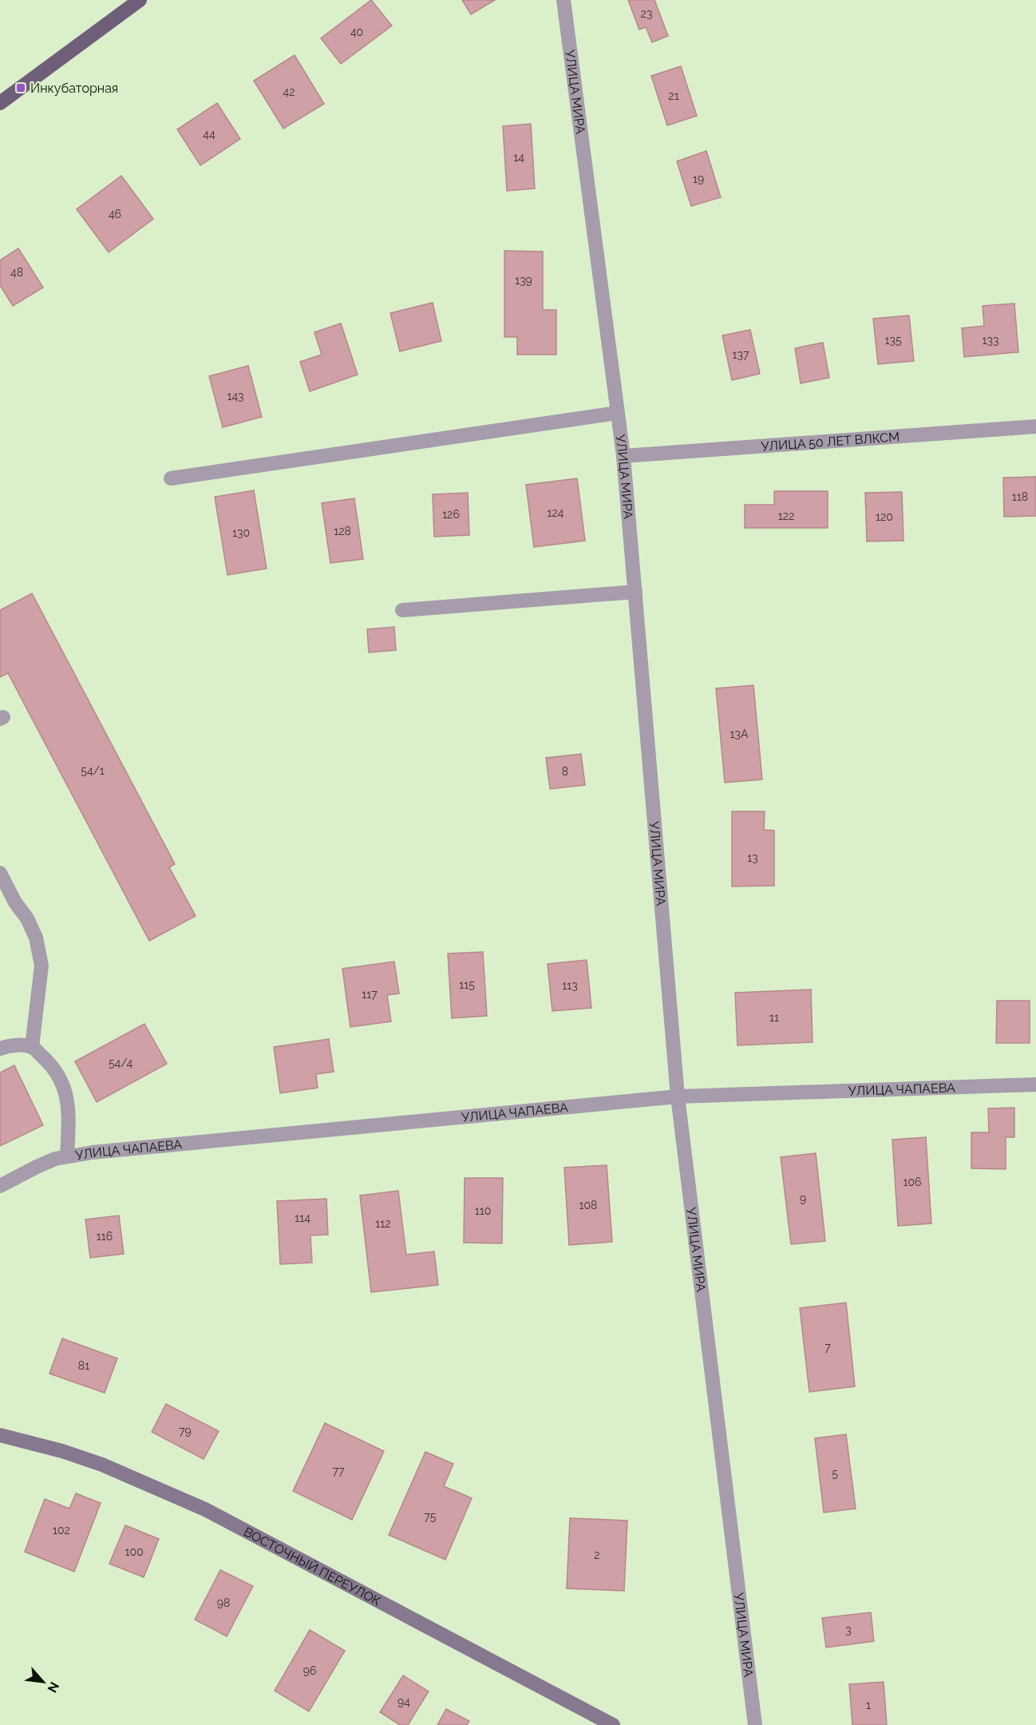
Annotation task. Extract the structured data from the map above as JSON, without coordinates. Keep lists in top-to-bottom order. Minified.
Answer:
{"streets":{"street":["УЛИЦА МИРА","УЛИЦА 50 ЛЕТ ВЛКСМ","УЛИЦА ЧАПАЕВА","ВОСТОЧНЫЙ ПЕРЕУЛОК"]},"crossings":[["УЛИЦА МИРА","УЛИЦА 50 ЛЕТ ВЛКСМ"],["УЛИЦА МИРА","УЛИЦА ЧАПАЕВА"]],"places":{"transit":["Инкубаторная"]},"house_numbers":["23","40","42","21","44","14","19","46","48","139","135","133","137","143","118","124","126","122","120","128","130","13А","54/1","8","13","115","113","117","11","54/4","106","9","108","110","114","112","116","7","81","79","77","5","75","102","100","2","98","3","96","94","1"],"north":"bottom right"}
